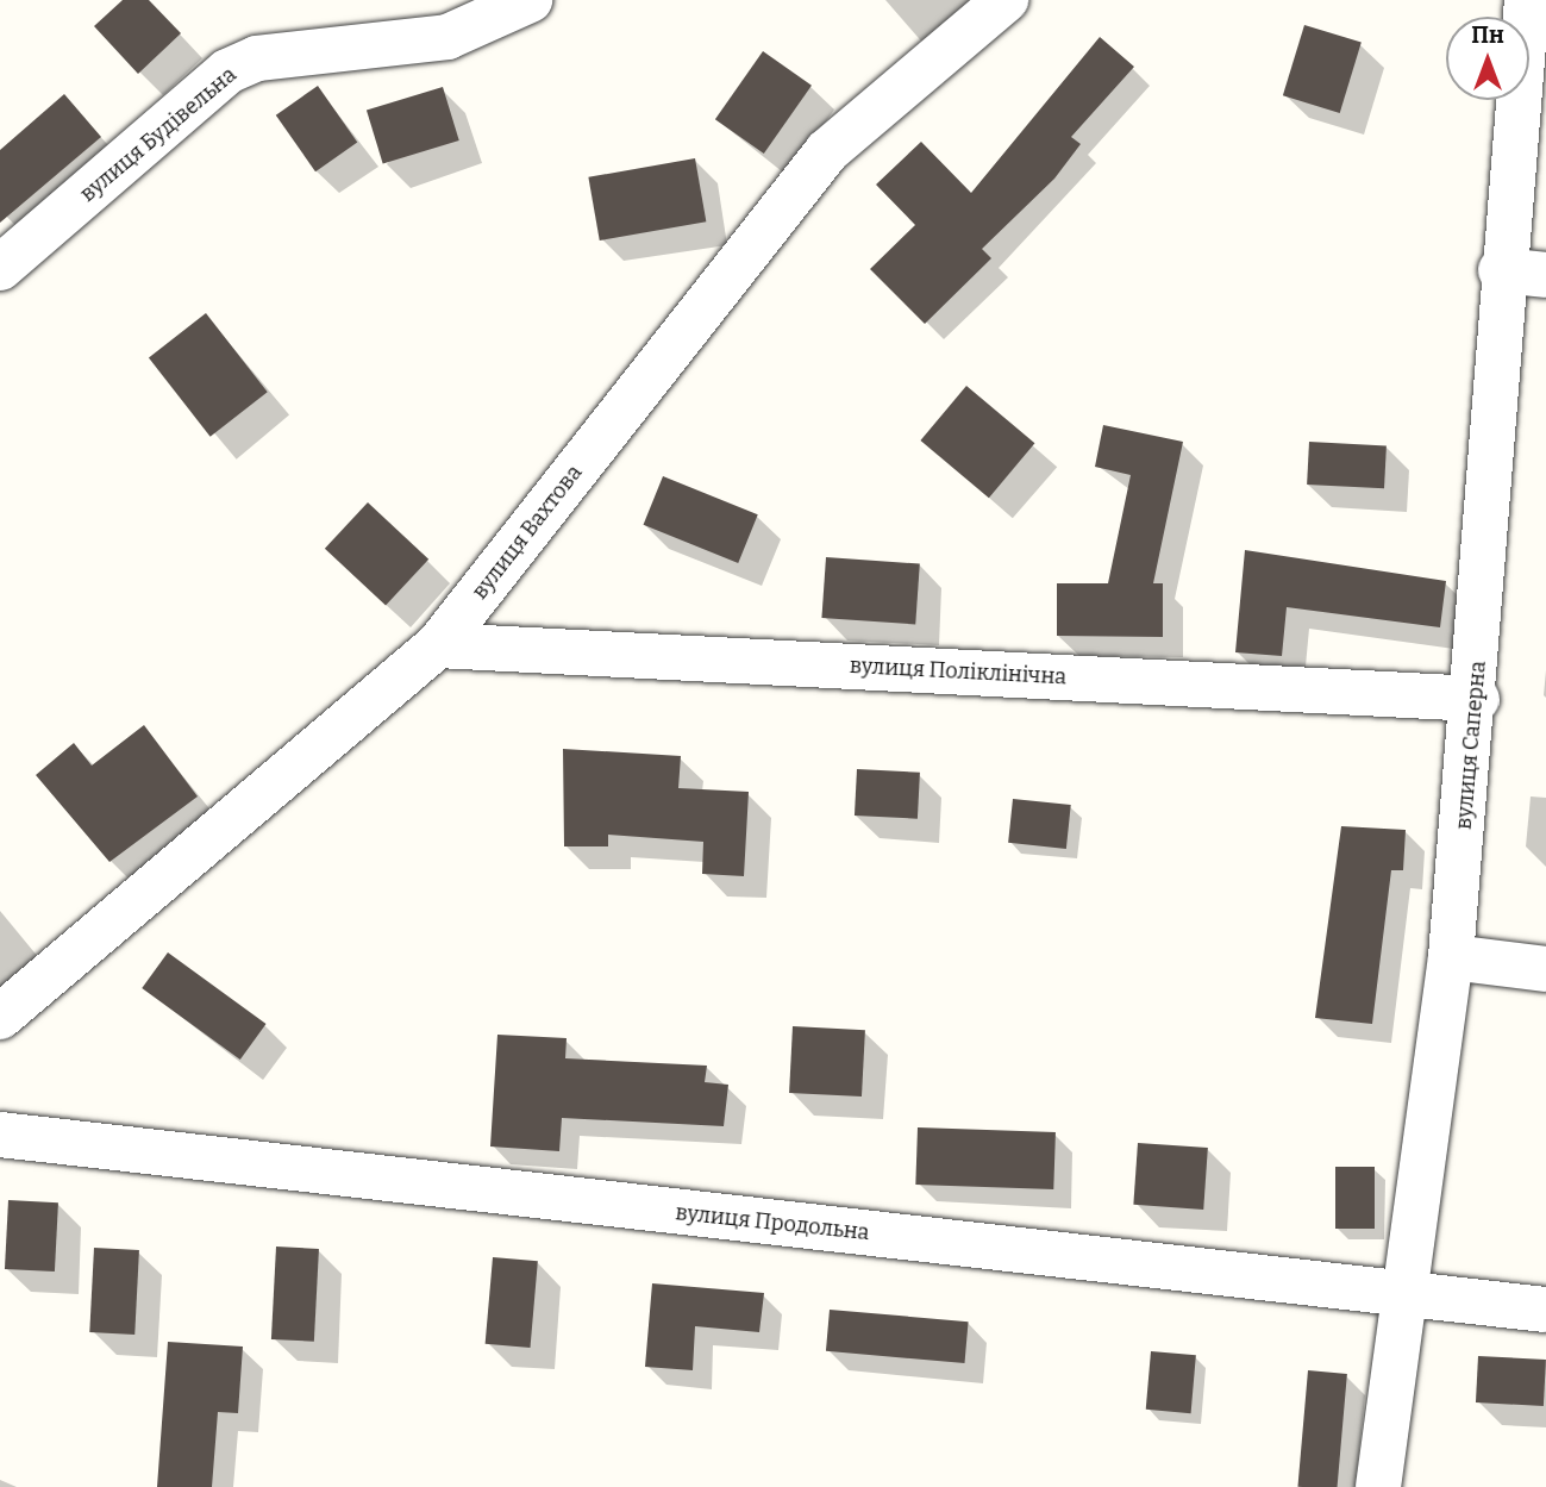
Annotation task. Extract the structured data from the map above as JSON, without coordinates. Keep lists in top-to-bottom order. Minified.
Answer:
{"streets":{"street":["вулиця Будівельна","вулиця Вахтова","вулиця Поліклінічна","вулиця Саперна","вулиця Продольна"]},"crossings":[["вулиця Вахтова","вулиця Поліклінічна"],["вулиця Поліклінічна","вулиця Саперна"],["вулиця Саперна","вулиця Продольна"]],"north":"top"}
